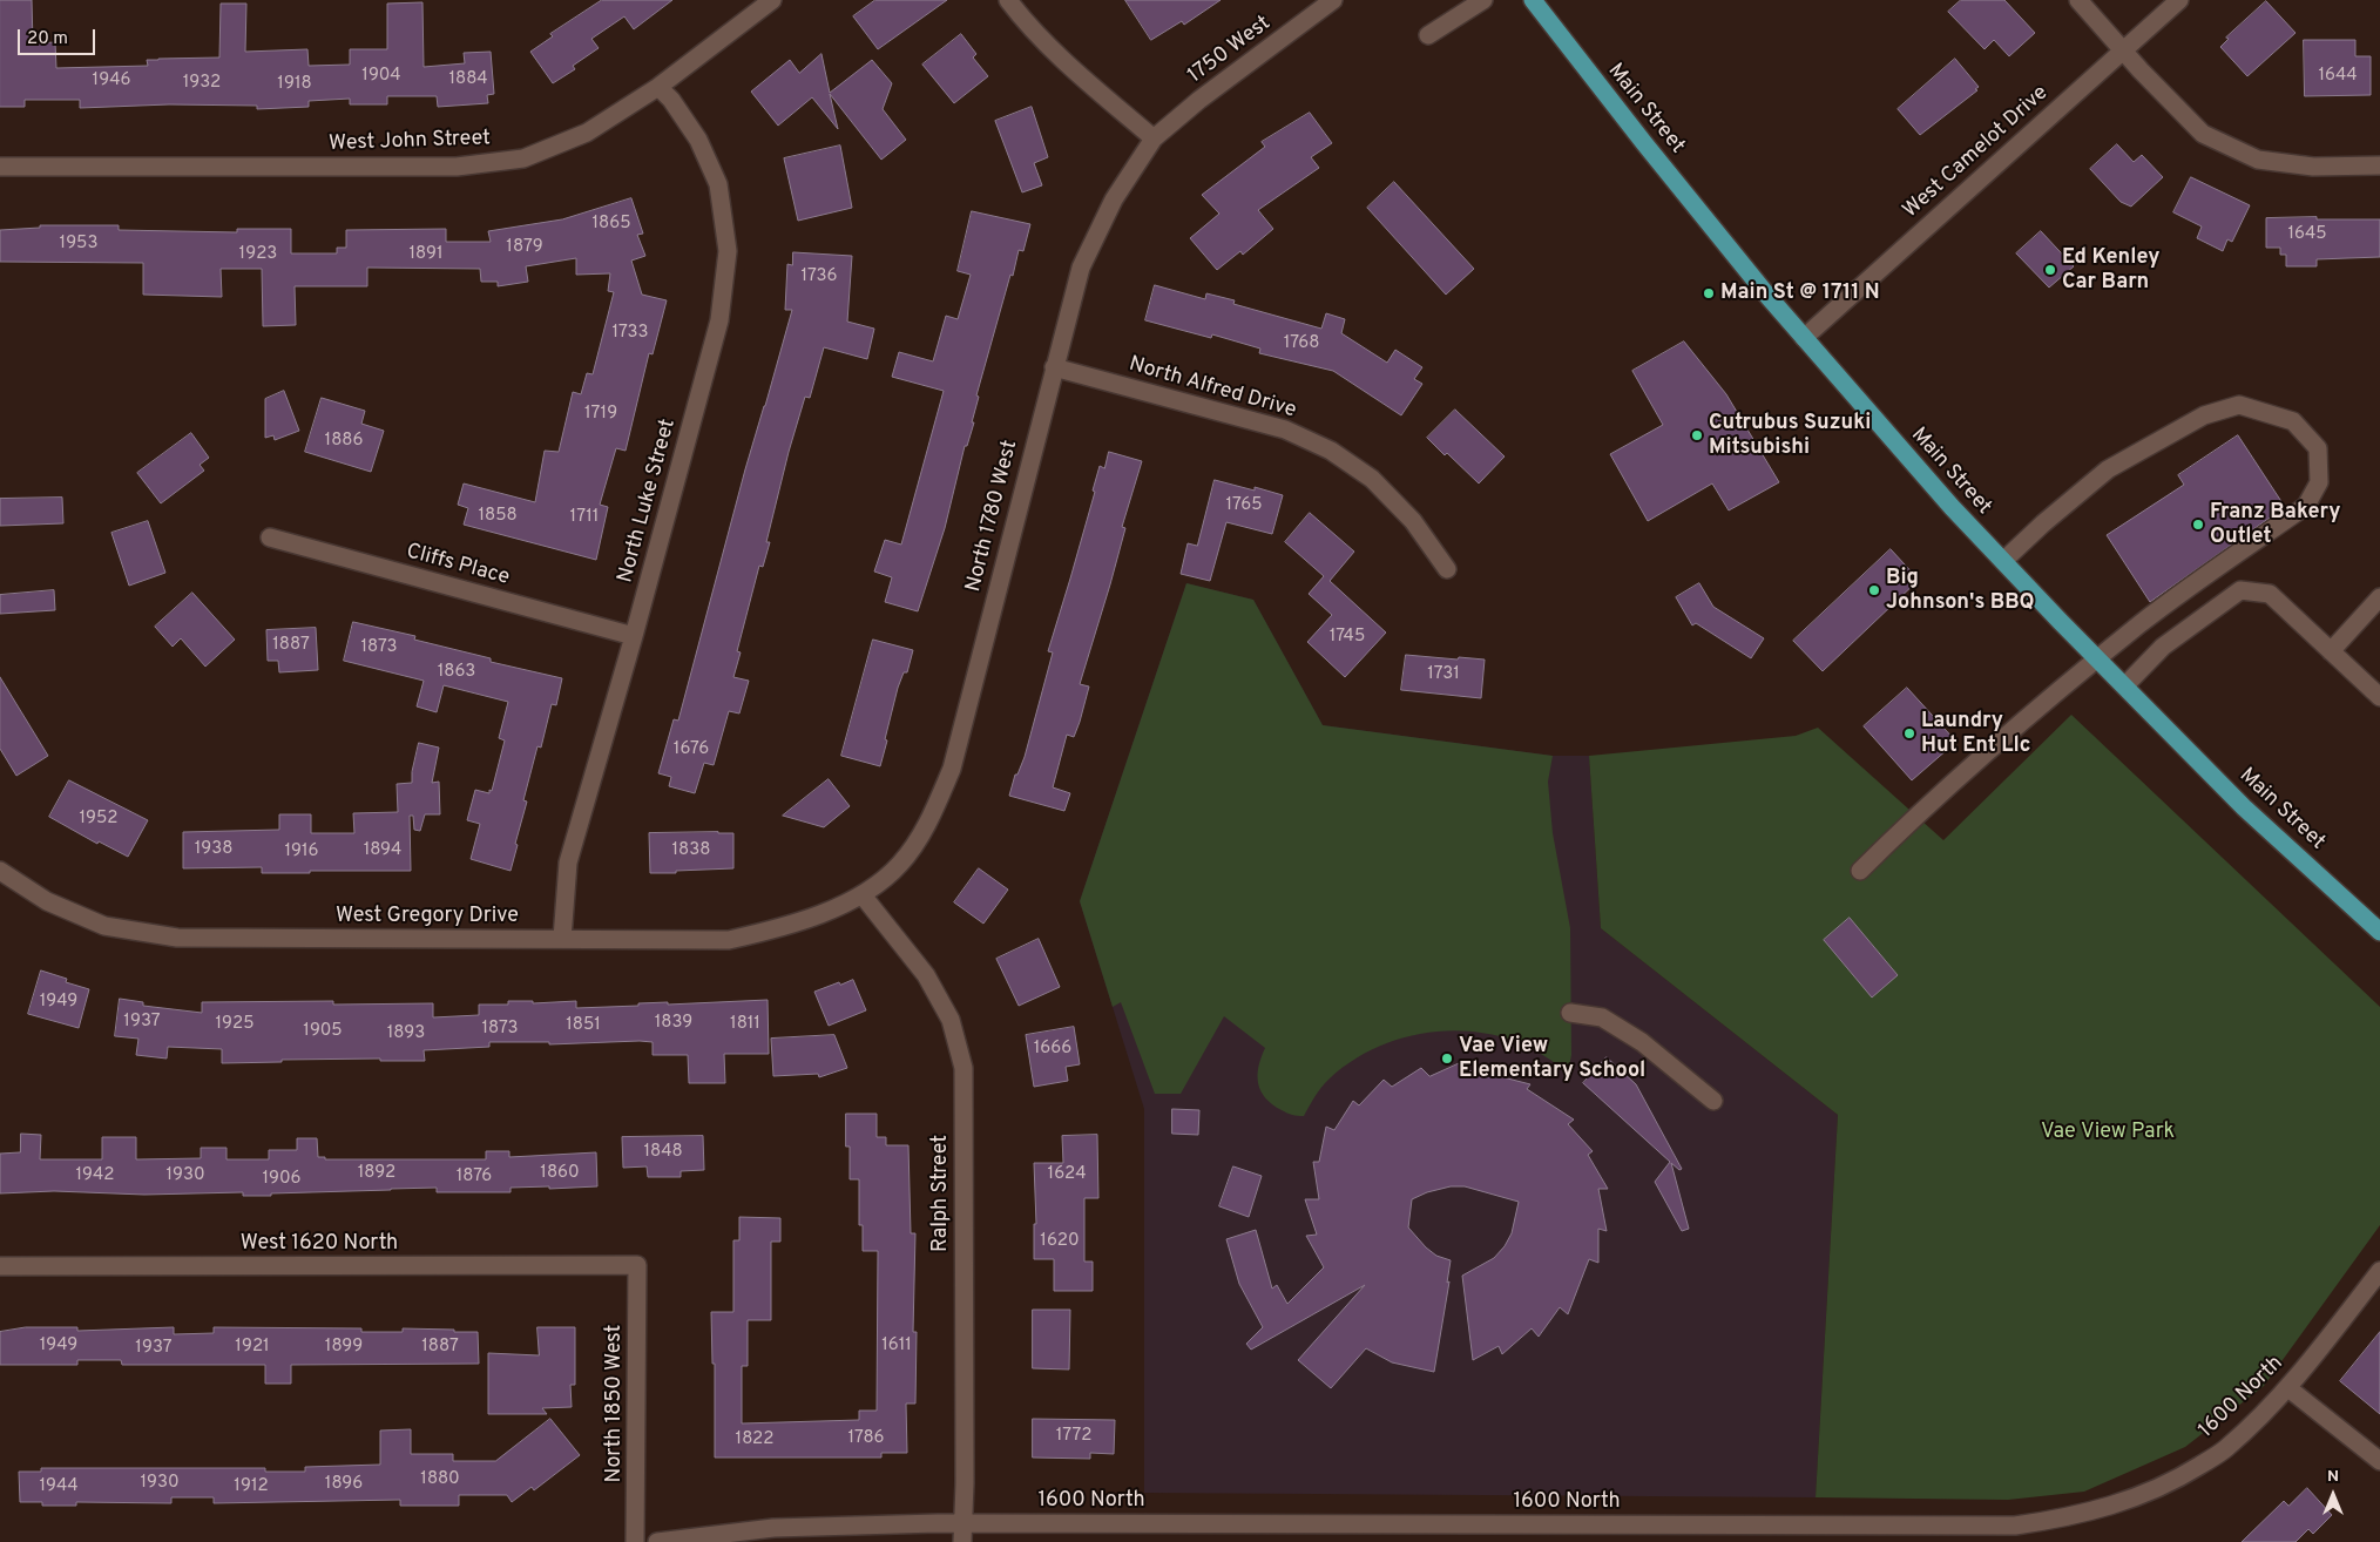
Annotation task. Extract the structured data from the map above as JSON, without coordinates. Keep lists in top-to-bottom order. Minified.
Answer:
{"streets":{"main road":["Main Street"],"street":["1750 West","West John Street","West Camelot Drive","North Alfred Drive","North Luke Street","North 1780 West","Cliffs Place","West Gregory Drive","Ralph Street","West 1620 North","1600 North","North 1850 West"]},"crossings":[["1750 West","North 1780 West"],["Main Street","West Camelot Drive"],["West John Street","North Luke Street"],["North Alfred Drive","North 1780 West"],["North Luke Street","Cliffs Place"],["North Luke Street","West Gregory Drive"],["North 1780 West","West Gregory Drive"],["North 1780 West","Ralph Street"],["West Gregory Drive","Ralph Street"],["Ralph Street","1600 North"],["West 1620 North","North 1850 West"]],"parks":["Vae View Park"],"places":["Ed Kenley Car Barn","Main St @ 1711 N","Cutrubus Suzuki Mitsubishi","Franz Bakery Outlet","Big Johnson's BBQ","Laundry Hut Ent Llc","Vae View Elementary School"],"house_numbers":["1904","1644","1884","1946","1932","1918","1865","1645","1953","1879","1923","1891","1736","1733","1768","1719","1886","1765","1858","1711","1745","1887","1873","1863","1731","1676","1952","1938","1894","1838","1916","1949","1937","1839","1925","1811","1851","1873","1905","1893","1666","1848","1892","1860","1624","1942","1930","1876","1906","1620","1949","1611","1921","1899","1887","1937","1772","1786","1822","1880","1930","1896","1944","1912"],"scale_bar":"20 m","north":"top"}
